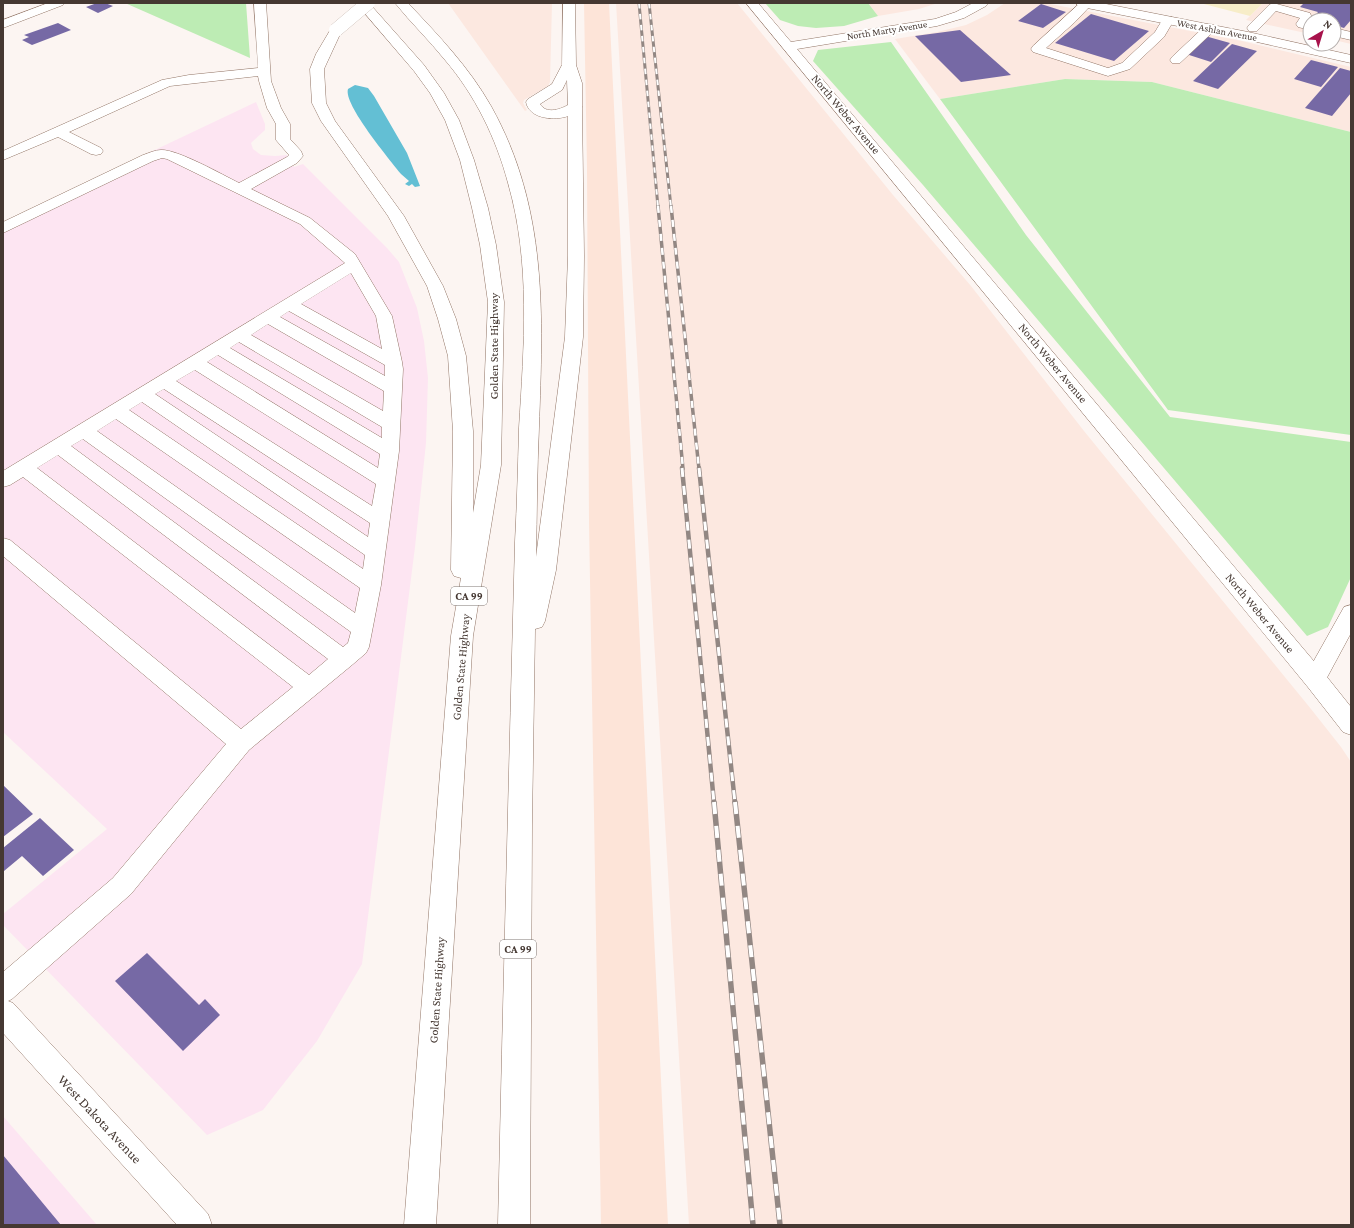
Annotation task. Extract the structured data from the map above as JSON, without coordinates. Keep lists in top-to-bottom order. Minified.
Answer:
{"streets":{"main road":["North Marty Avenue","West Ashlan Avenue","North Weber Avenue","Golden State Highway","CA 99"],"street":["West Dakota Avenue"]},"crossings":[["North Marty Avenue","North Weber Avenue"]],"north":"top right"}
